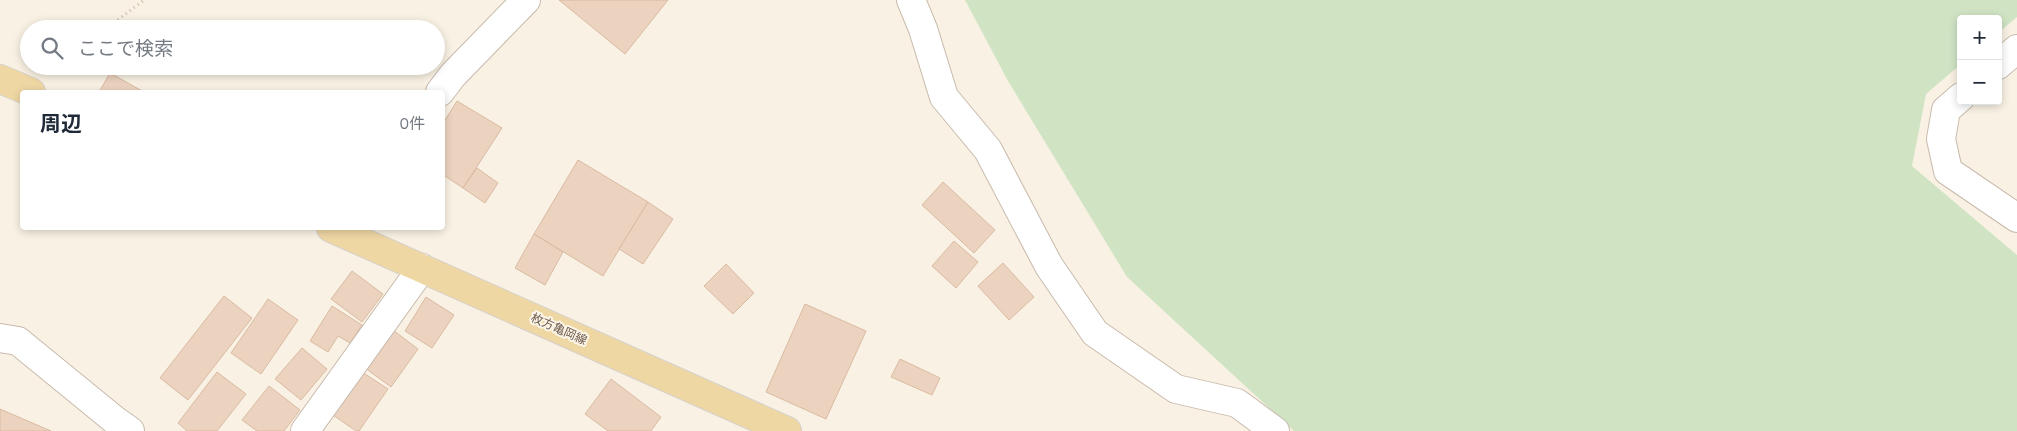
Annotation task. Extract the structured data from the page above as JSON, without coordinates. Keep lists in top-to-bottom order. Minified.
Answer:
{"streets":{"main road":["枚方亀岡線"]},"page":{"map_buttons":["+","−"],"search":"ここで検索","heading":["周辺","0件"]}}
